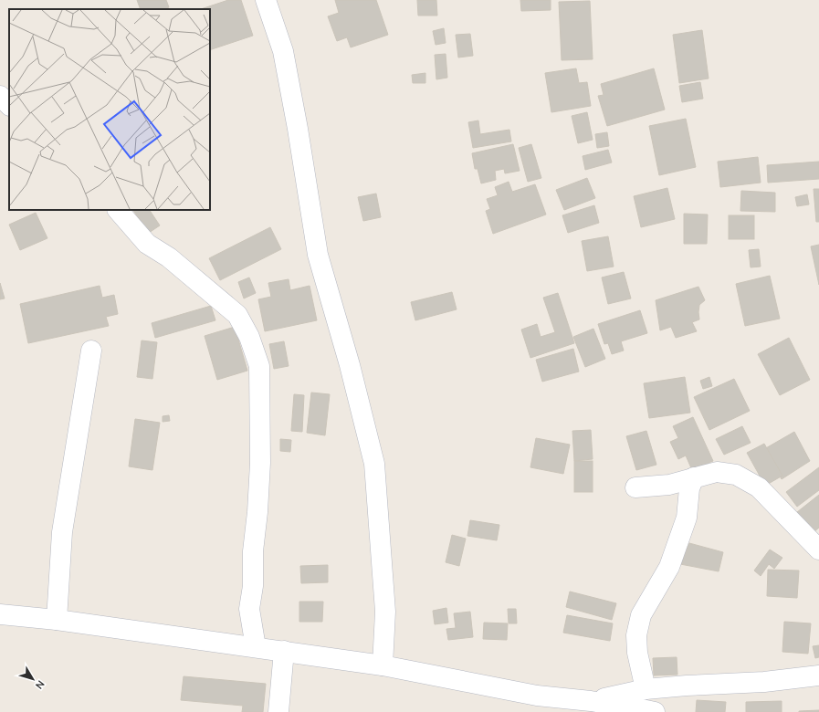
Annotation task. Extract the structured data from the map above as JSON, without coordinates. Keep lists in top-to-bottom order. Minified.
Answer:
{"north":"bottom right"}
